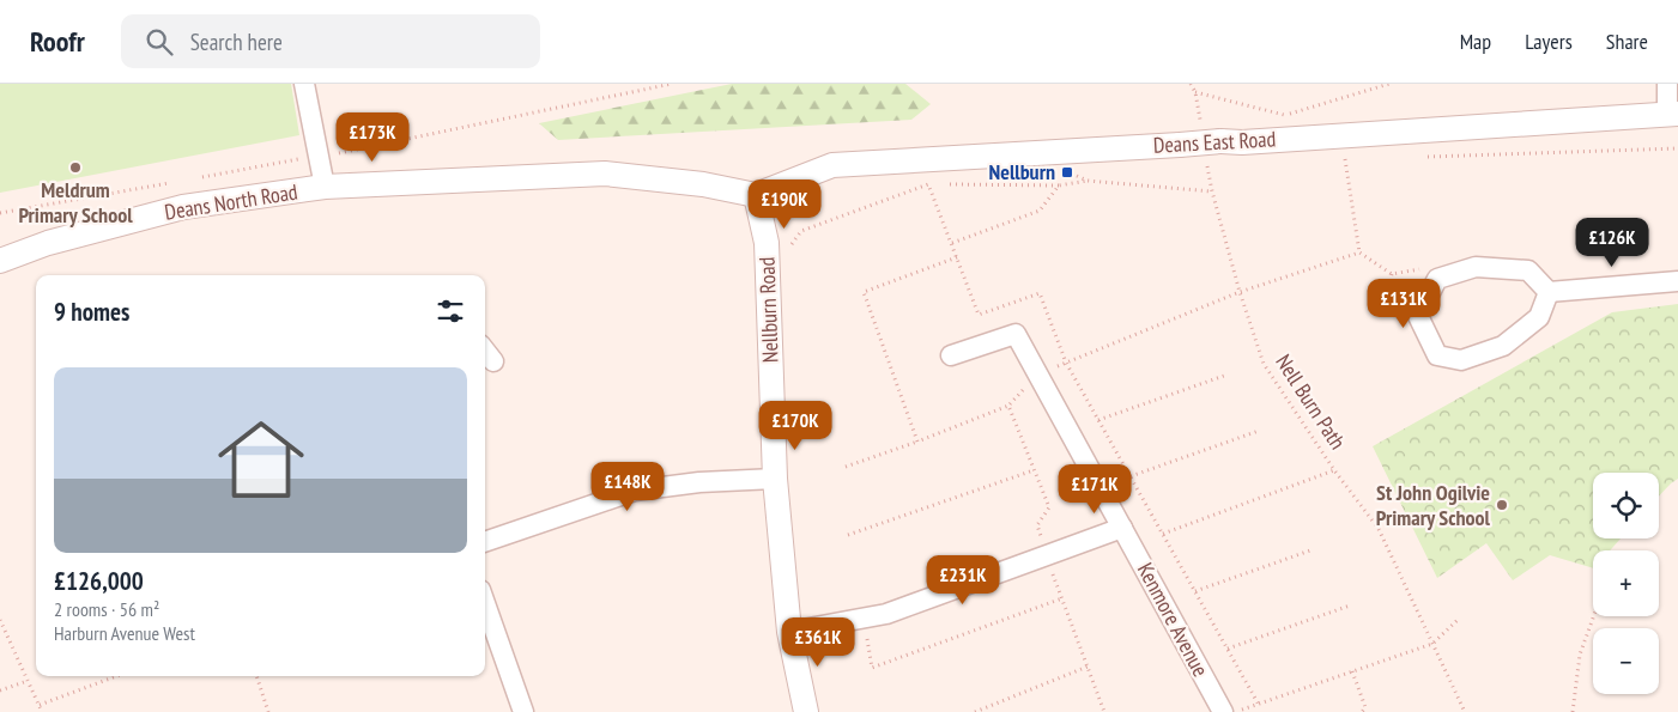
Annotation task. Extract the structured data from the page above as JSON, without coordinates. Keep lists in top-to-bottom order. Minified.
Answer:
{"streets":{"street":["Deans East Road","Deans North Road","Nellburn Road","Kenmore Avenue"],"path":["Nell Burn Path"]},"crossings":[["Deans East Road","Deans North Road"],["Deans East Road","Nellburn Road"],["Deans North Road","Nellburn Road"]],"places":{"other":["Meldrum Primary School","St John Ogilvie Primary School"],"transit":["Nellburn"]},"page":{"header":"Roofr","search":"Search here","nav":["Map","Layers","Share"],"price":["£173K","£190K","£126K","£131K","£170K","£148K","£171K","£231K","£361K"],"heading":"9 homes","list":[{"name":"£126,000","note":"2 rooms · 56 m² · Harburn Avenue West"}],"map_buttons":["+","−"]}}
